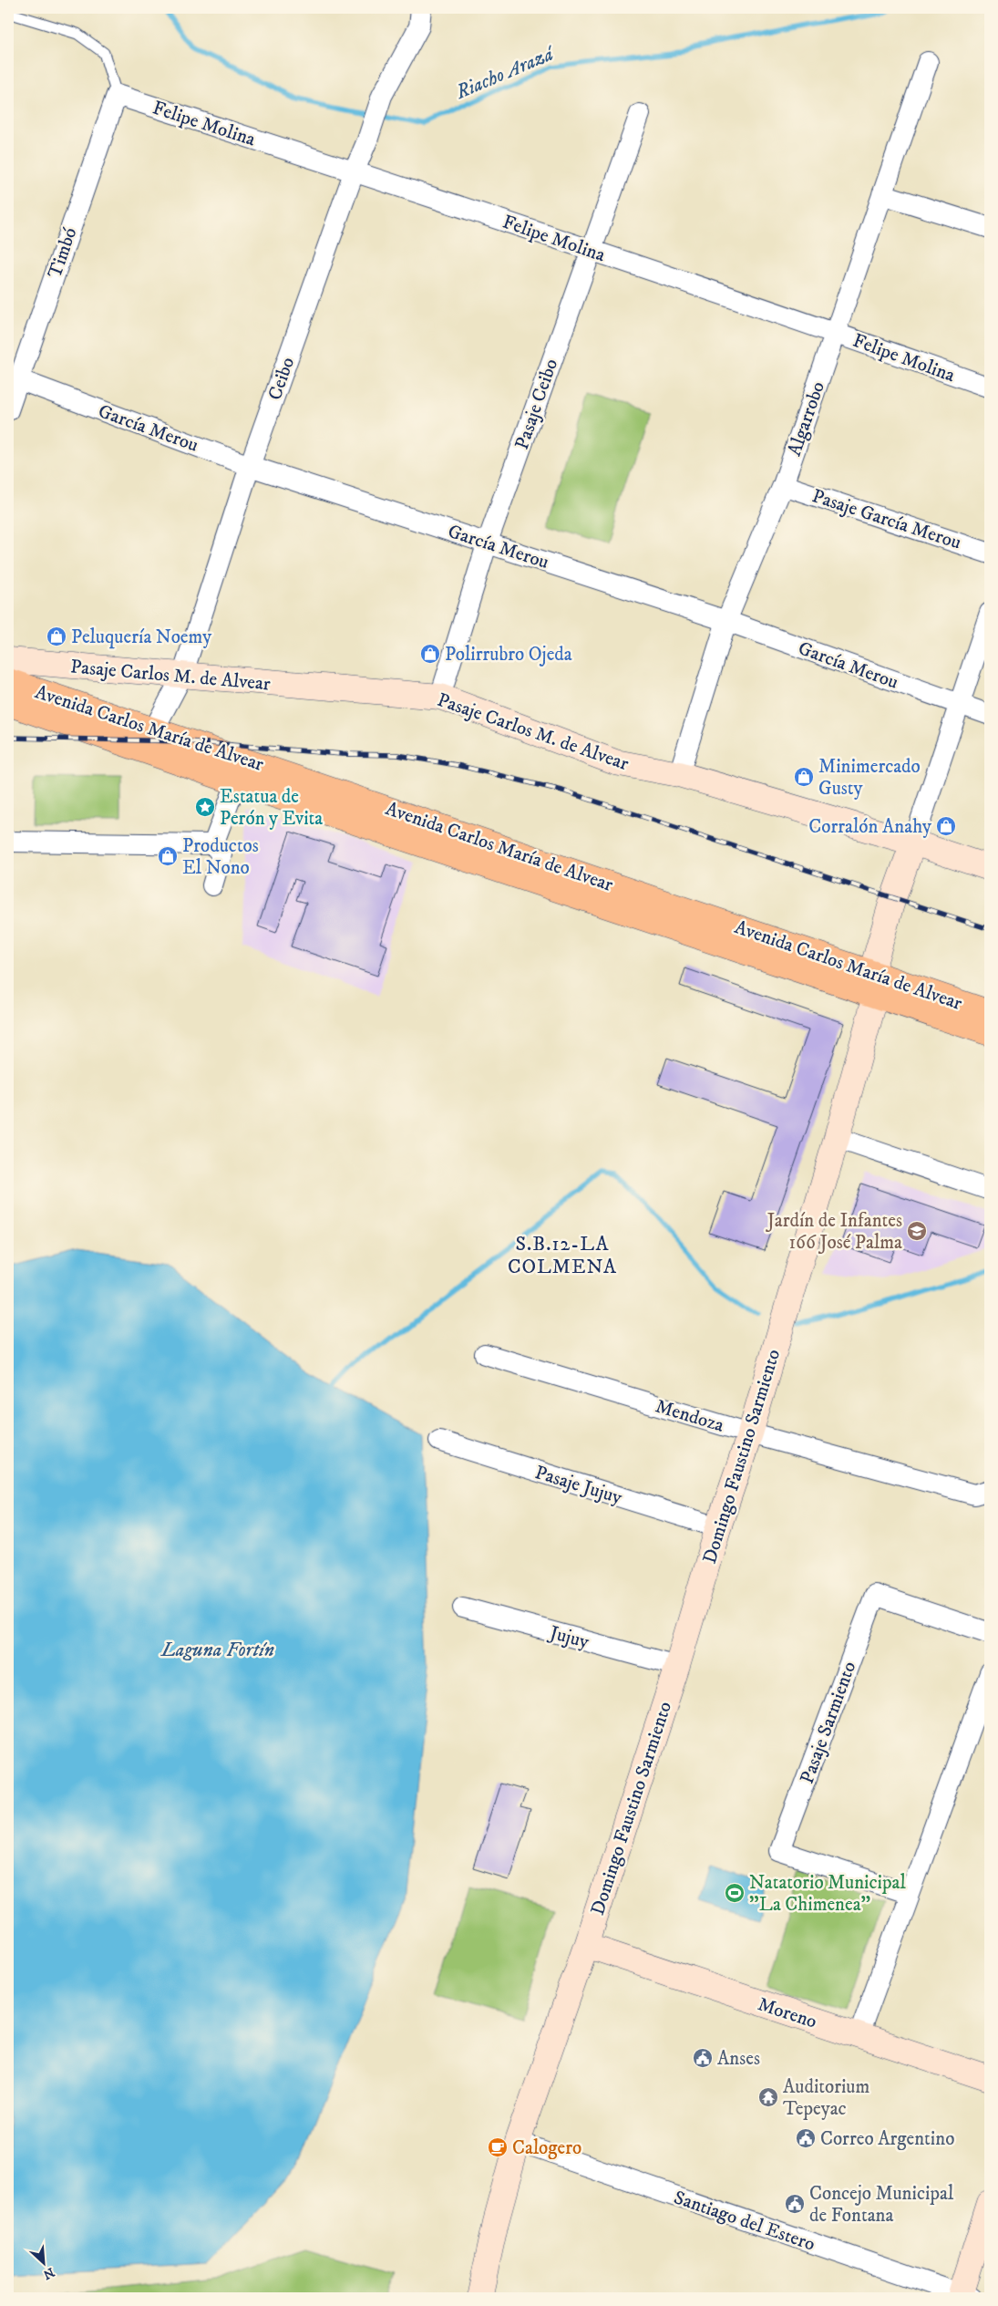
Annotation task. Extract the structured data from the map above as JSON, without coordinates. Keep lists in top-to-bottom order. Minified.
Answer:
{"streets":{"main road":["Avenida Carlos María de Alvear"],"street":["Felipe Molina","Timbó","Ceibo","Pasaje Ceibo","Algarrobo","García Merou","Pasaje García Merou","Pasaje Carlos M. de Alvear","Mendoza","Domingo Faustino Sarmiento","Pasaje Jujuy","Jujuy","Pasaje Sarmiento","Moreno","Santiago del Estero"]},"crossings":[["Felipe Molina","Timbó"],["Felipe Molina","Ceibo"],["Felipe Molina","Pasaje Ceibo"],["Felipe Molina","Algarrobo"],["Timbó","García Merou"],["Ceibo","García Merou"],["Ceibo","Pasaje Carlos M. de Alvear"],["Ceibo","Avenida Carlos María de Alvear"],["Pasaje Ceibo","García Merou"],["Pasaje Ceibo","Pasaje Carlos M. de Alvear"],["Algarrobo","García Merou"],["Algarrobo","Pasaje García Merou"],["Algarrobo","Pasaje Carlos M. de Alvear"],["García Merou","Domingo Faustino Sarmiento"],["Pasaje Carlos M. de Alvear","Domingo Faustino Sarmiento"],["Avenida Carlos María de Alvear","Domingo Faustino Sarmiento"],["Mendoza","Domingo Faustino Sarmiento"],["Domingo Faustino Sarmiento","Pasaje Jujuy"],["Domingo Faustino Sarmiento","Jujuy"],["Domingo Faustino Sarmiento","Moreno"],["Domingo Faustino Sarmiento","Santiago del Estero"]],"districts":["S.B.12-LA COLMENA"],"water":["Riacho Arazá","Laguna Fortín"],"places":{"shop":["Peluquería Noemy","Polirrubro Ojeda","Minimercado Gusty","Corralón Anahy","Productos El Nono"],"place":["Estatua de Perón y Evita"],"school or university":["Jardín de Infantes 166 José Palma"],"sports":["Natatorio Municipal ''La Chimenea''"],"public building":["Anses","Correo Argentino","Concejo Municipal de Fontana"],"temple":["Auditorium Tepeyac"],"cafe":["Calogero"]},"north":"bottom right"}
